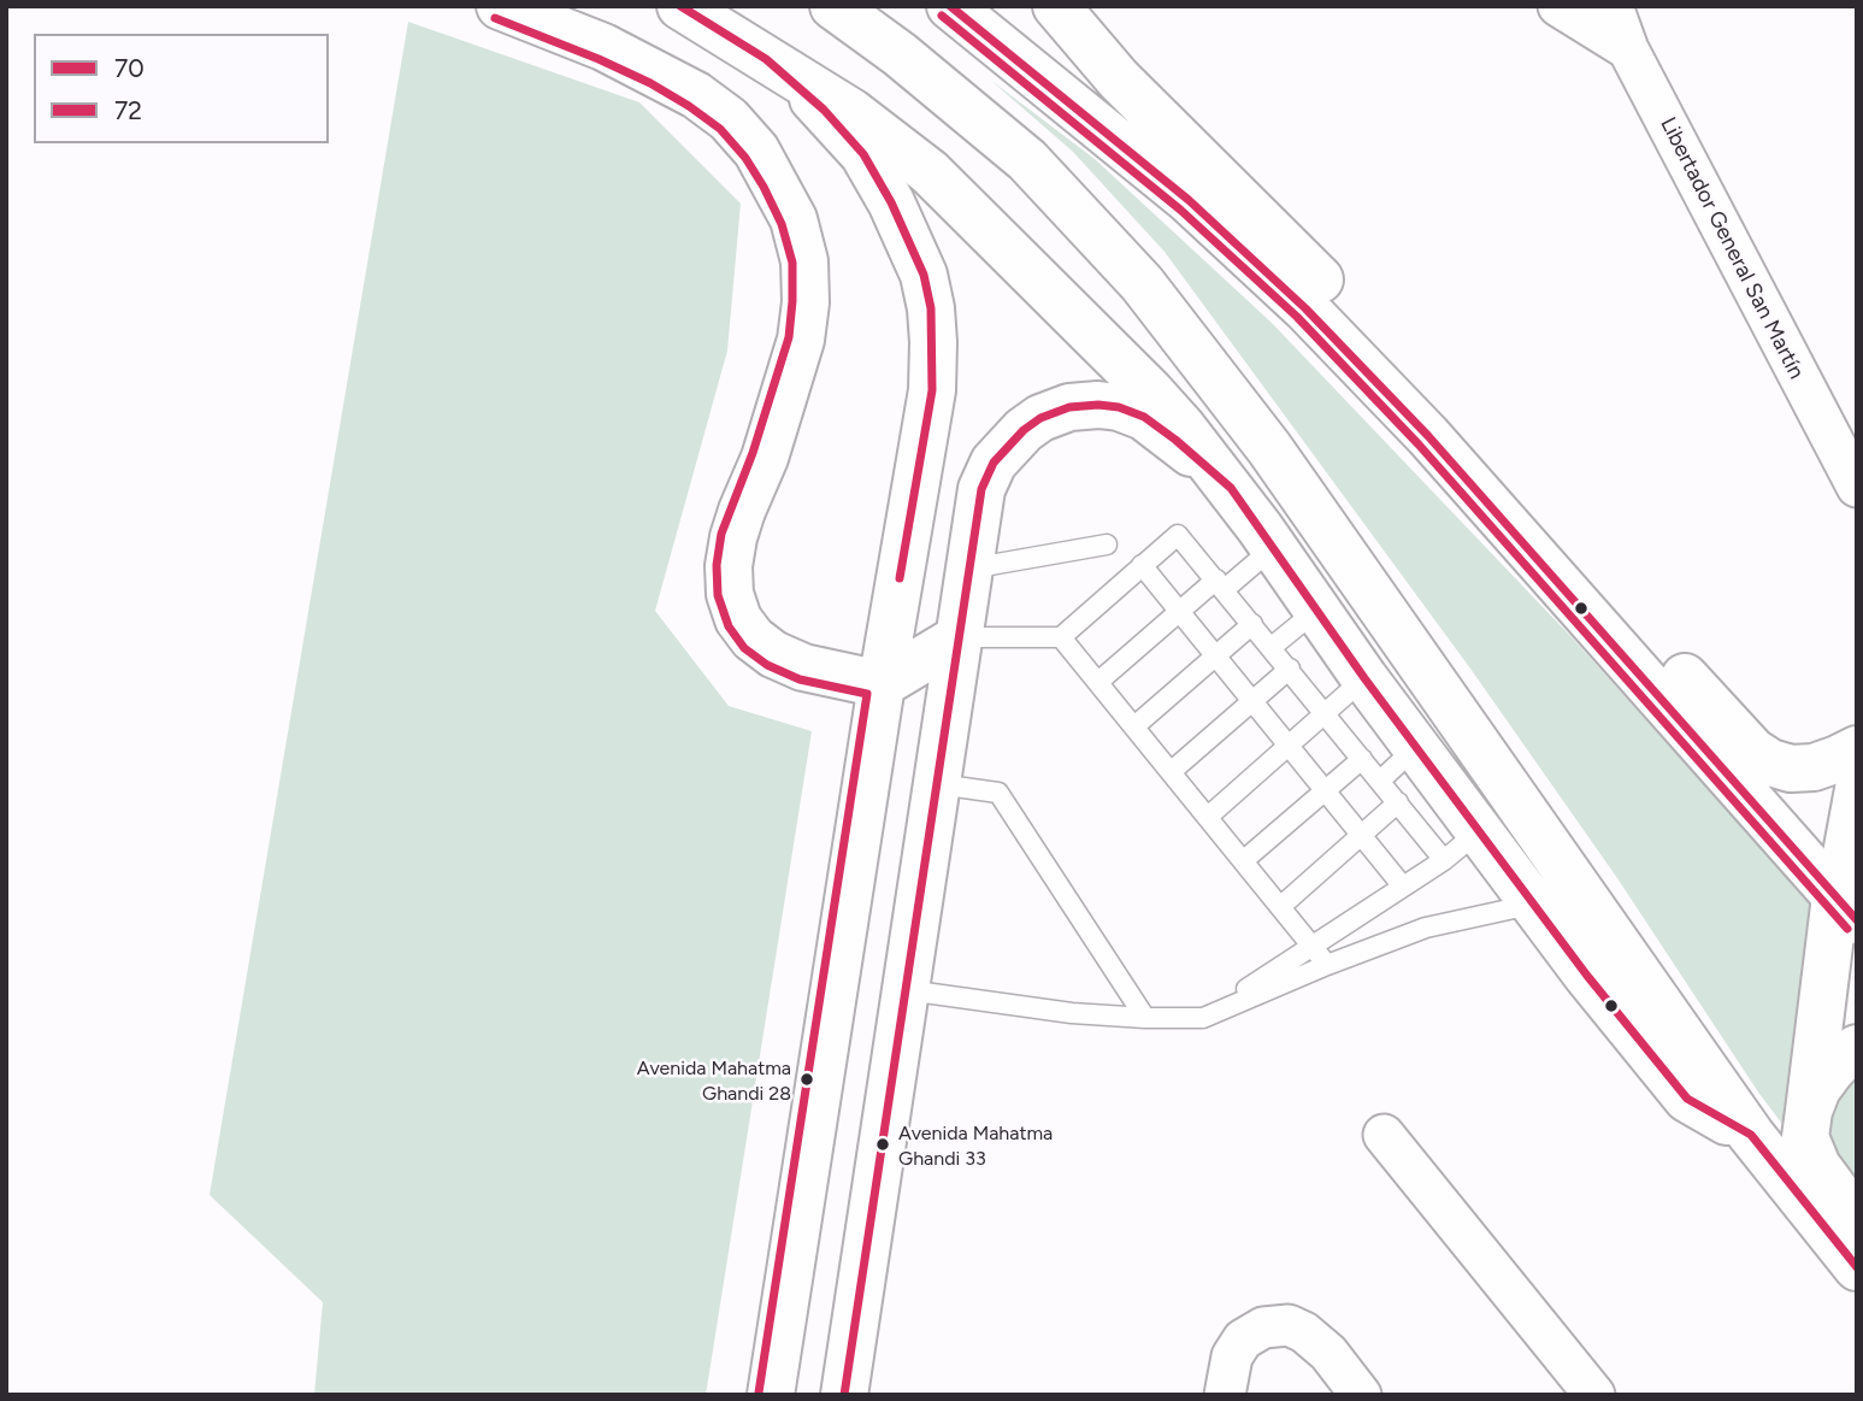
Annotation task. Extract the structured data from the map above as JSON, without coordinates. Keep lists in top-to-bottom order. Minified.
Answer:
{"streets":{"street":["Libertador General San Martín"]},"places":["Avenida Mahatma Ghandi 28","Avenida Mahatma Ghandi 33"],"lines":["transit line 70","transit line 72"],"legend":["70","72"]}
